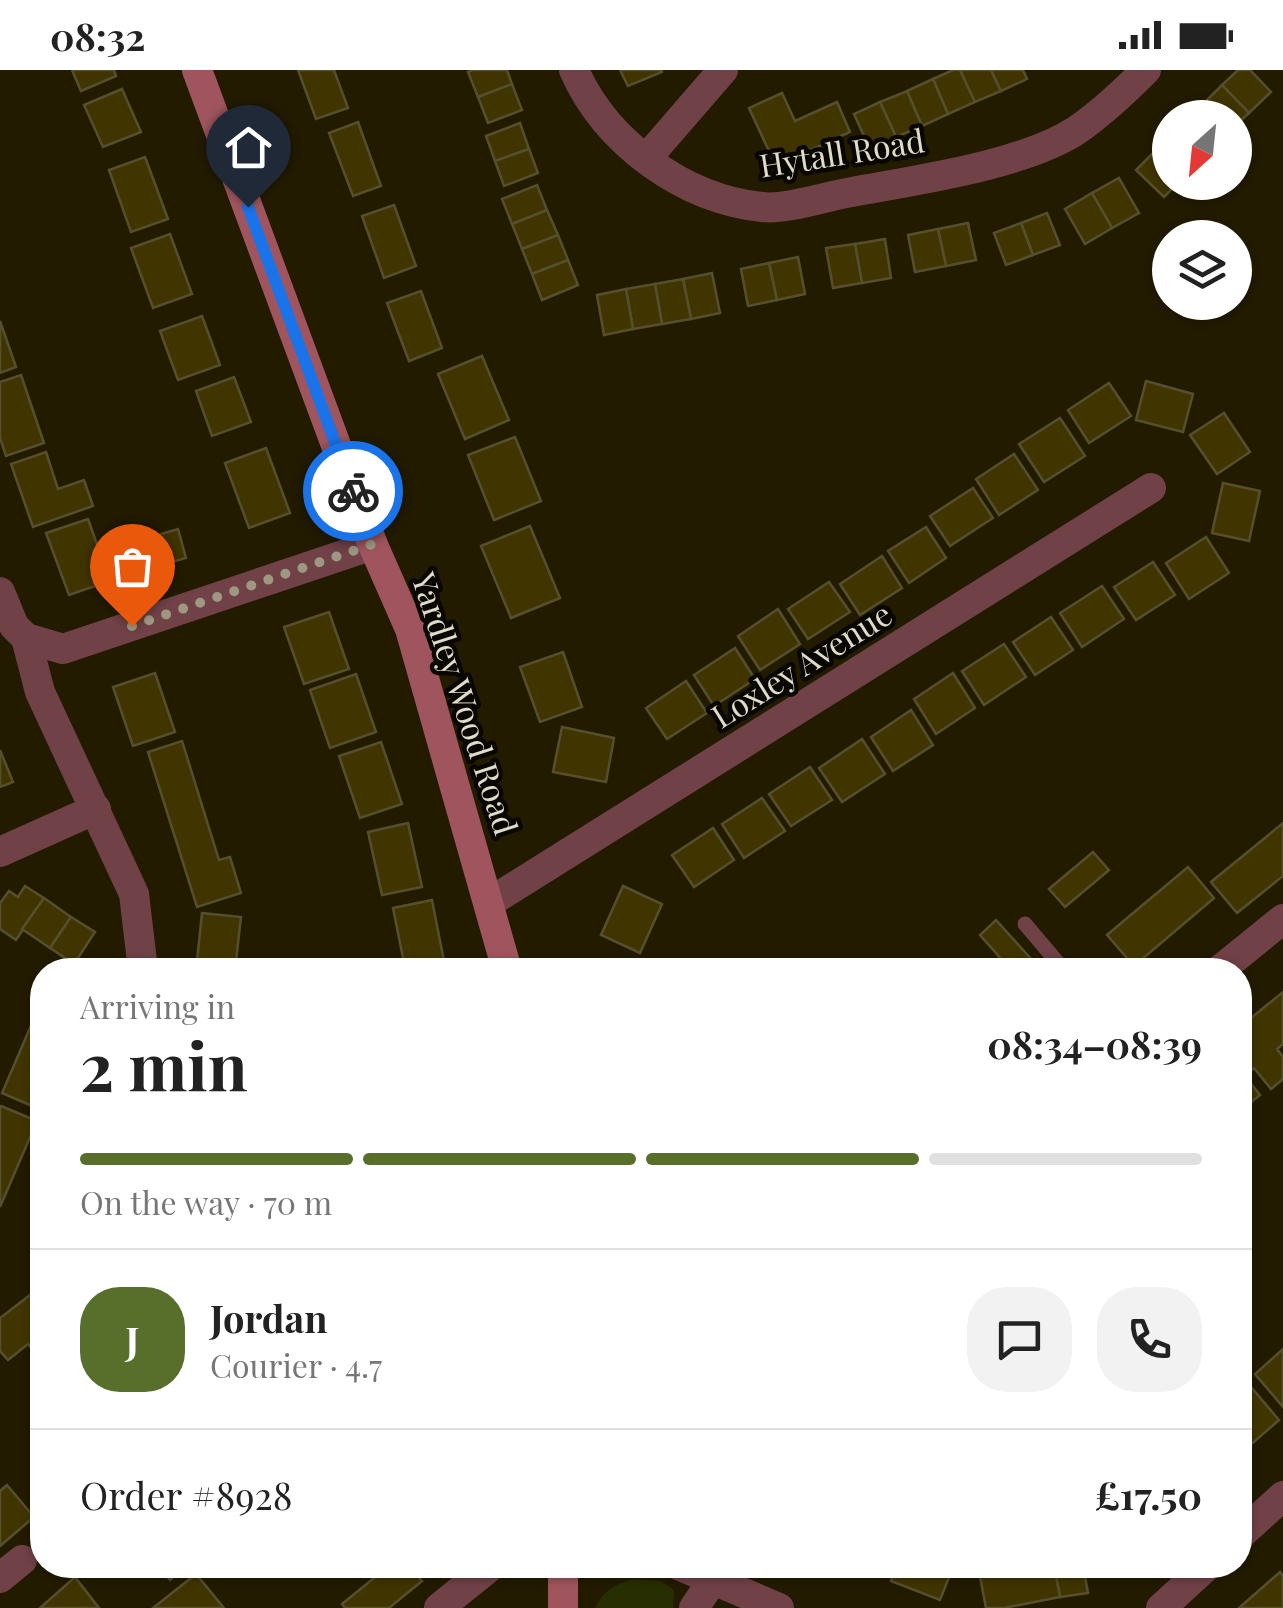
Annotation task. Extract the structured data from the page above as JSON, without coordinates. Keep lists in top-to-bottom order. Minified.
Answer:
{"streets":{"street":["Hytall Road","Loxley Avenue","Yardley Wood Road"]},"crossings":[["Loxley Avenue","Yardley Wood Road"]],"north":"bottom left","page":{"status":"08:32","heading":["2 min","Arriving in","08:34–08:39"],"panel":["Jordan","Courier · 4.7","Order #8928","£17.50"],"bar":"On the way · 70 m","round":"J"}}
